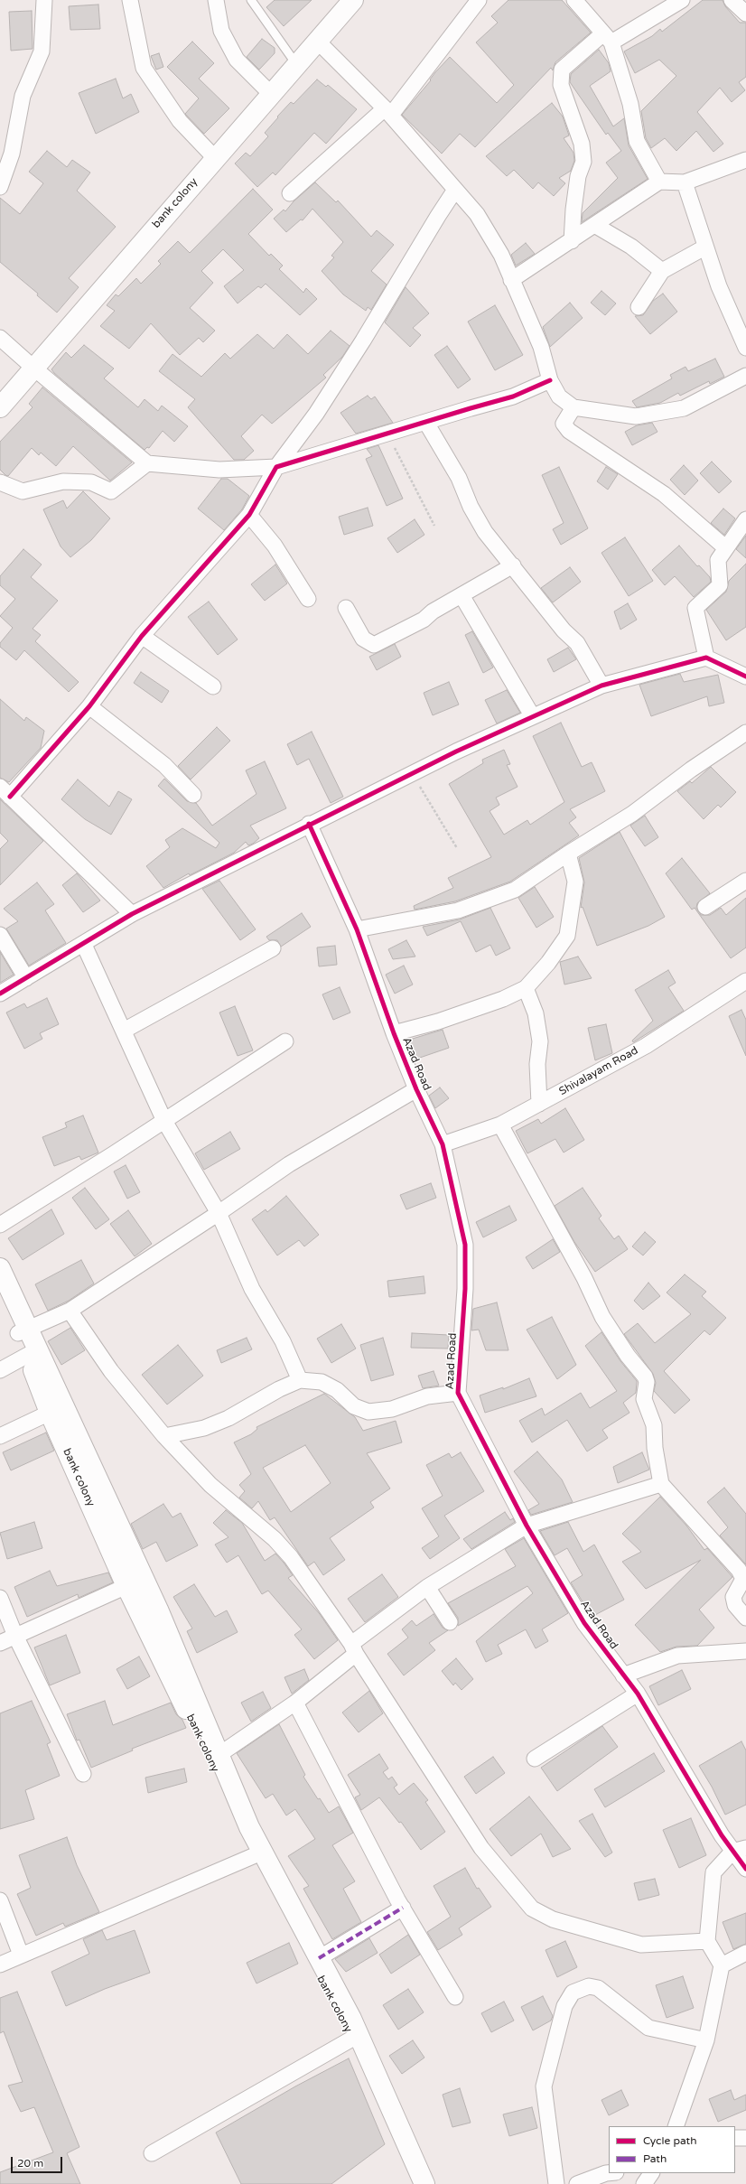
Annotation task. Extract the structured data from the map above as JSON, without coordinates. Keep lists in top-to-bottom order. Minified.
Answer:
{"streets":{"main road":["bank colony"],"street":["Azad Road","Shivalayam Road"]},"crossings":[["Azad Road","Shivalayam Road"]],"legend":["Cycle path","Path"],"scale_bar":"20 m"}
